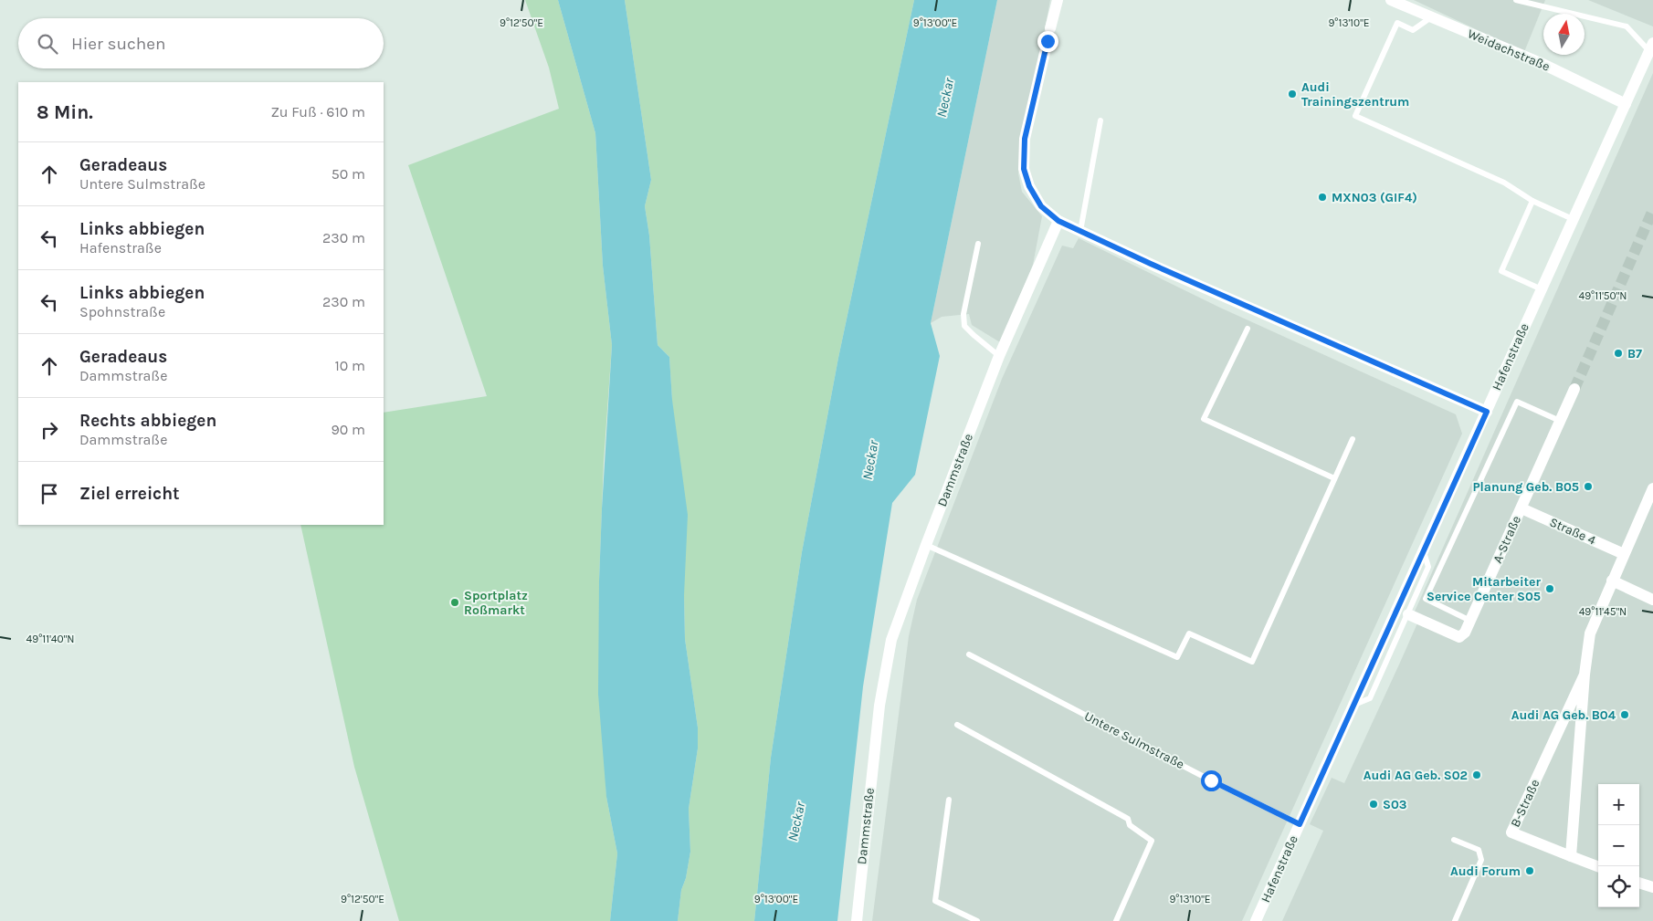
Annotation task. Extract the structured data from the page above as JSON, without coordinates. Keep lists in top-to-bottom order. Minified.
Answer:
{"streets":{"street":["Weidachstraße","Hafenstraße","Dammstraße","Straße 4","A-Straße","B-Straße"],"lane":["Untere Sulmstraße"]},"crossings":[["Weidachstraße","Hafenstraße"],["Hafenstraße","Untere Sulmstraße"],["Straße 4","A-Straße"],["Straße 4","B-Straße"]],"water":["Neckar"],"places":["Audi Trainingszentrum","MXN03 (GIF4)","B7","Planung Geb. B05","Mitarbeiter Service Center S05","Sportplatz Roßmarkt","Audi AG Geb. B04","Audi AG Geb. S02","S03","Audi Forum"],"north":"top","page":{"search":"Hier suchen","heading":["8 Min.","Zu Fuß · 610 m"],"list":[["Geradeaus","Untere Sulmstraße","50 m"],["Links abbiegen","Hafenstraße","230 m"],["Links abbiegen","Spohnstraße","230 m"],["Geradeaus","Dammstraße","10 m"],["Rechts abbiegen","Dammstraße","90 m"],"Ziel erreicht"],"map_buttons":["+","−"]},"coordinates":["9°12'50\"E","9°13'00\"E","9°13'10\"E","49°11'50\"N","49°11'45\"N","49°11'40\"N"]}
